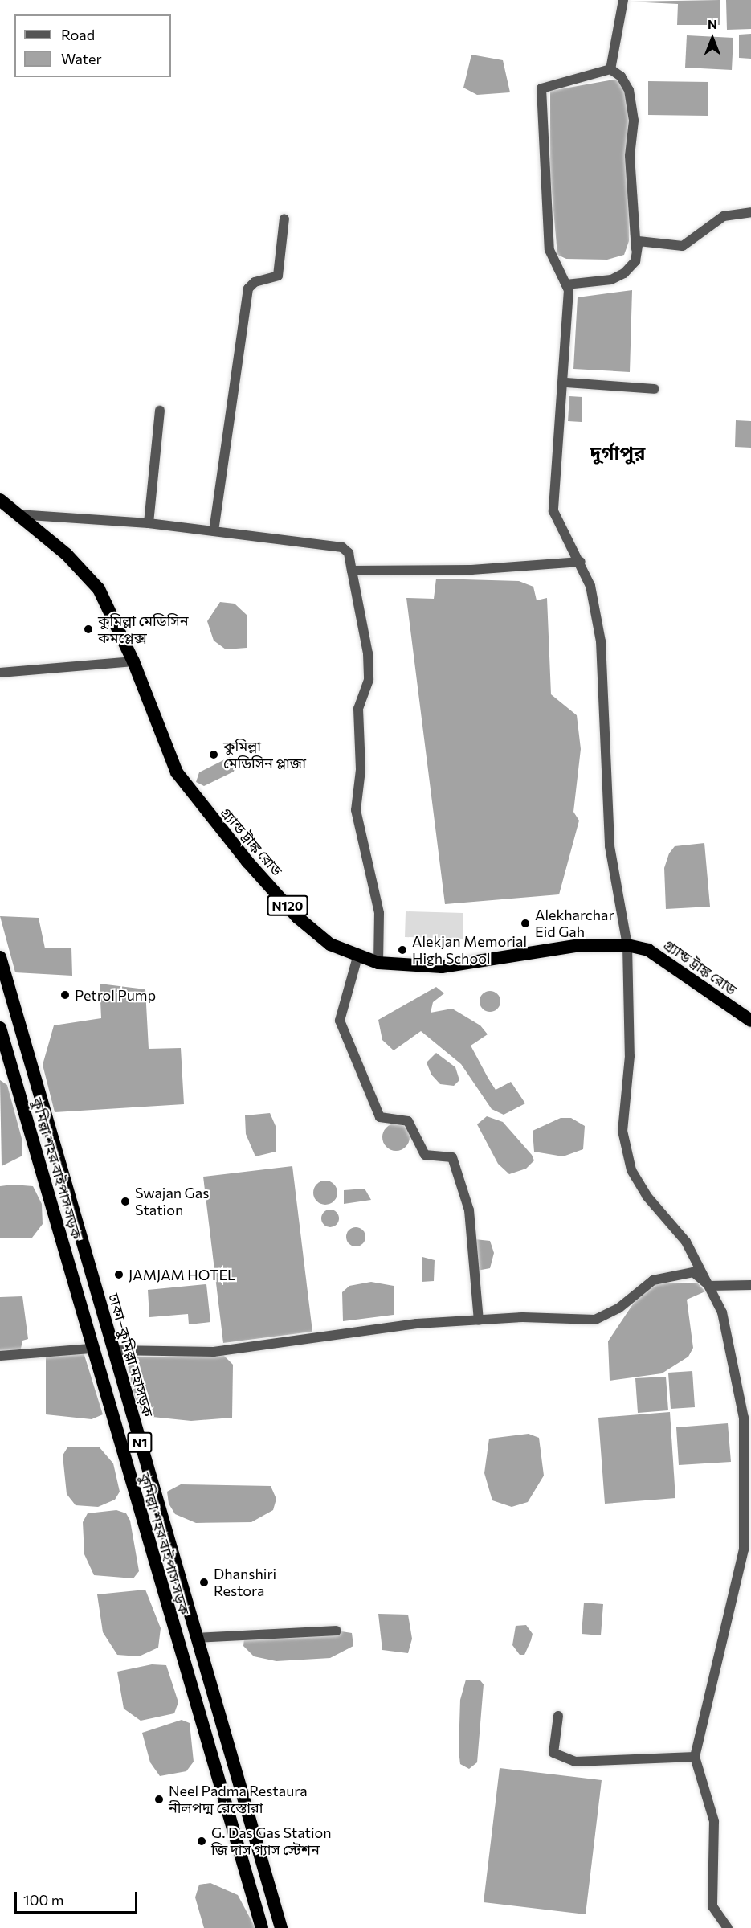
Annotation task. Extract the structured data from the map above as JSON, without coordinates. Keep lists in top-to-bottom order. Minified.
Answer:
{"streets":{"highway":["গ্র্যান্ড ট্রাঙ্ক রোড","N120","কুমিল্লা শহর বাইপাস সড়ক","ঢাকা–কুমিল্লা মহাসড়ক","N1"]},"districts":["দুর্গাপুর"],"places":["কুমিল্লা মেডিসিন কমপ্লেক্স","কুমিল্লা মেডিসিন প্লাজা","Alekharchar Eid Gah","Alekjan Memorial High School","Petrol Pump","Swajan Gas Station","JAMJAM HOTEL","Dhanshiri Restora","Neel Padma Restaura নীলপদ্ম রেস্তোরা","G. Das Gas Station জি দাস গ্যাস স্টেশন"],"legend":["Road","Water"],"scale_bar":"100 m","north":"top"}
